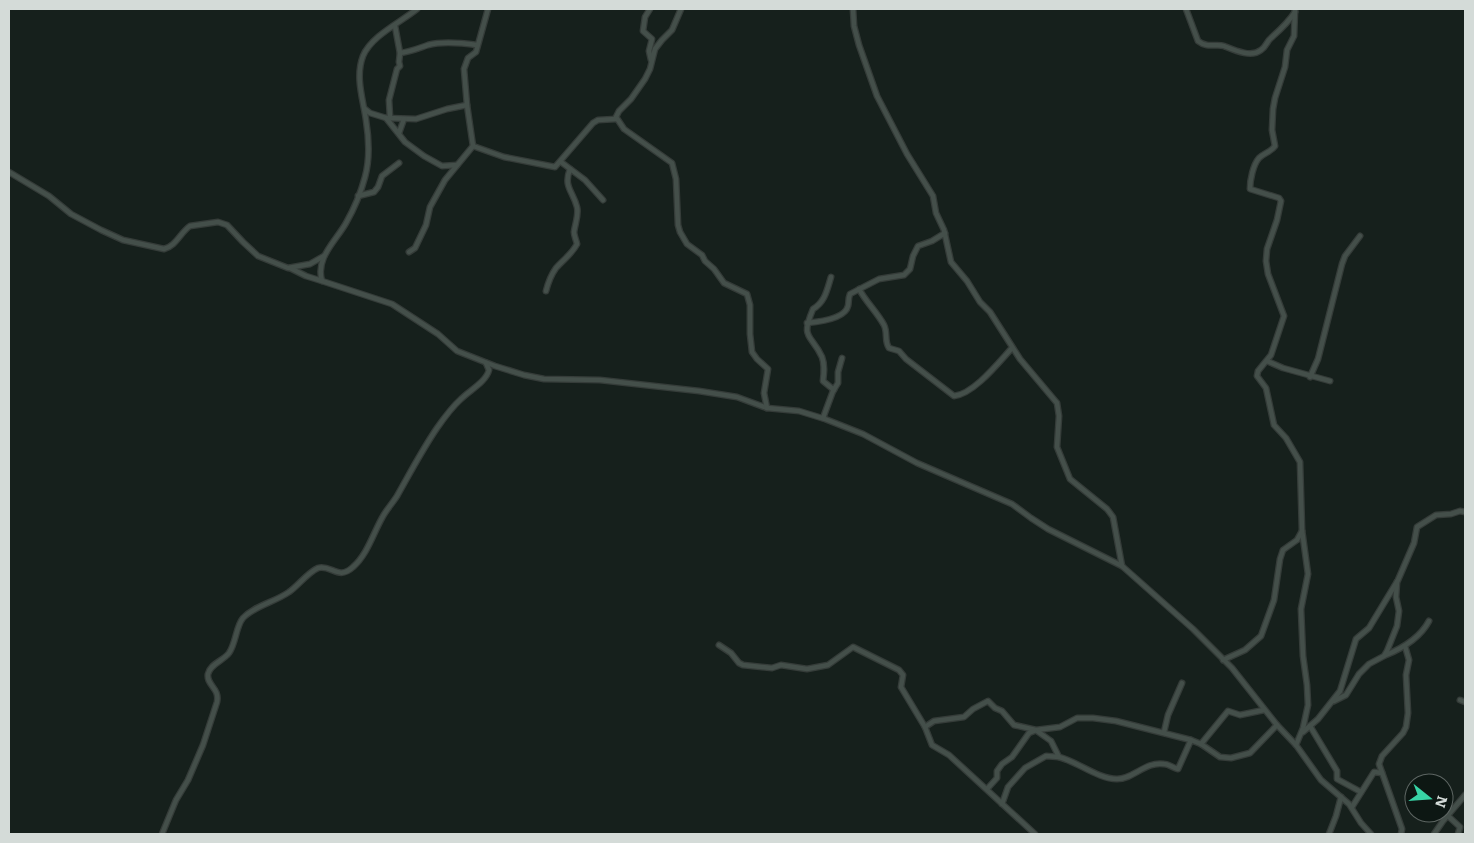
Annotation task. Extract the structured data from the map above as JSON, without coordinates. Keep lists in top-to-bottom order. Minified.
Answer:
{"north":"right"}
